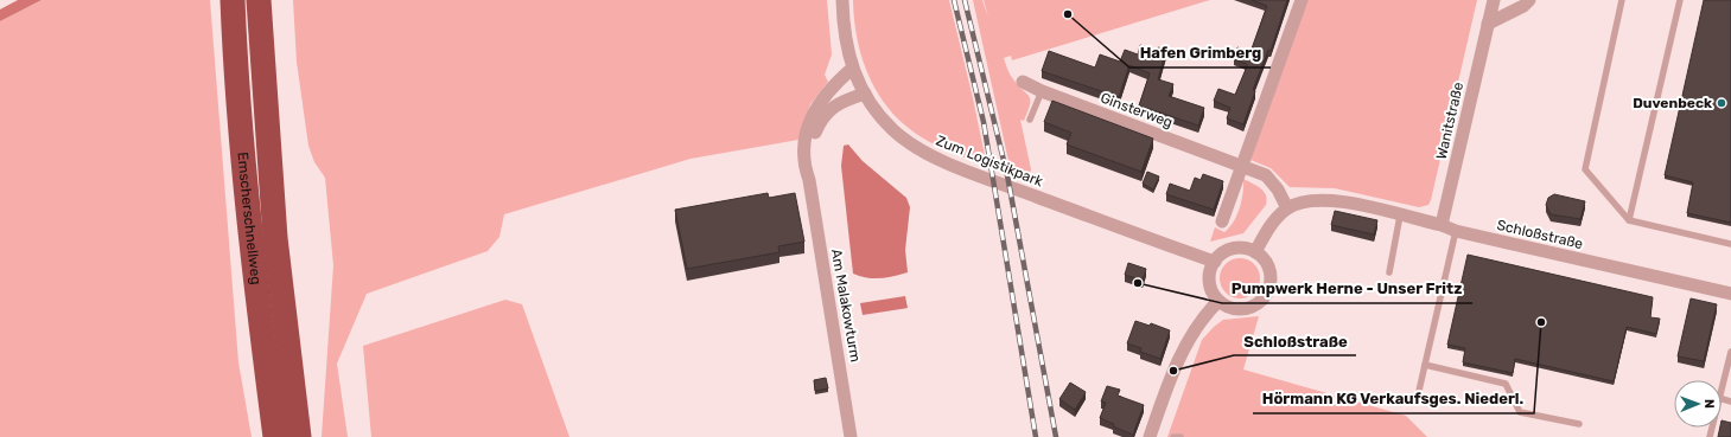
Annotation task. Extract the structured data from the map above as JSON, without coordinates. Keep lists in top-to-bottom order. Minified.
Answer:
{"streets":{"highway":["Emscherschnellweg"],"street":["Ginsterweg","Wanitstraße","Zum Logistikpark","Schloßstraße","Am Malakowturm"]},"crossings":[["Ginsterweg","Schloßstraße"],["Wanitstraße","Schloßstraße"],["Zum Logistikpark","Schloßstraße"],["Zum Logistikpark","Am Malakowturm"]],"places":["Hafen Grimberg","Duvenbeck","Pumpwerk Herne - Unser Fritz","Hörmann KG Verkaufsges. Niederl.","Schloßstraße"],"north":"right"}
